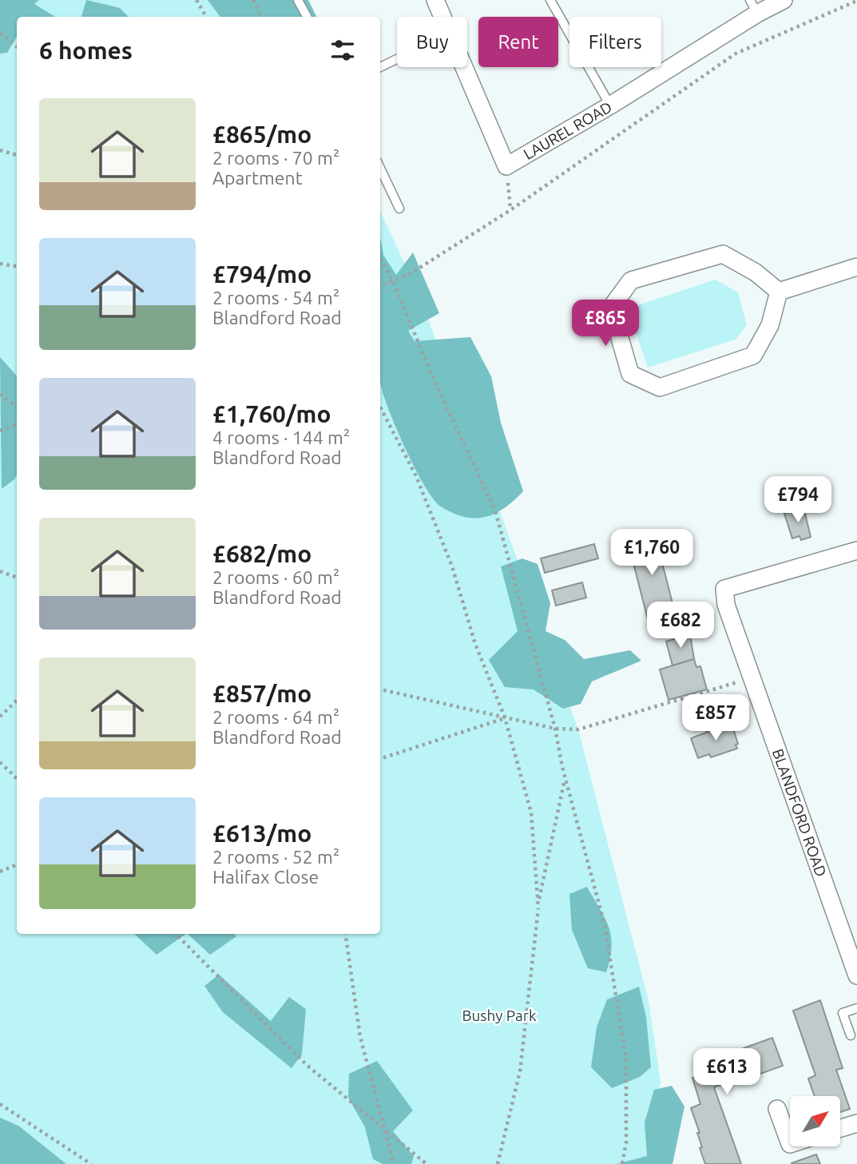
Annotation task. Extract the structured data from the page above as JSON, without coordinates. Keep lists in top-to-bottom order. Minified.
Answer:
{"streets":{"street":["LAUREL ROAD","BLANDFORD ROAD"]},"parks":["Bushy Park"],"north":"top right","page":{"chip":["Buy","Rent","Filters"],"heading":"6 homes","list":[{"name":"£865/mo","note":"2 rooms · 70 m² · Apartment"},{"name":"£794/mo","note":"2 rooms · 54 m² · Blandford Road"},{"name":"£1,760/mo","note":"4 rooms · 144 m² · Blandford Road"},{"name":"£682/mo","note":"2 rooms · 60 m² · Blandford Road"},{"name":"£857/mo","note":"2 rooms · 64 m² · Blandford Road"},{"name":"£613/mo","note":"2 rooms · 52 m² · Halifax Close"}],"price":["£865","£794","£1,760","£682","£857","£613"]}}
